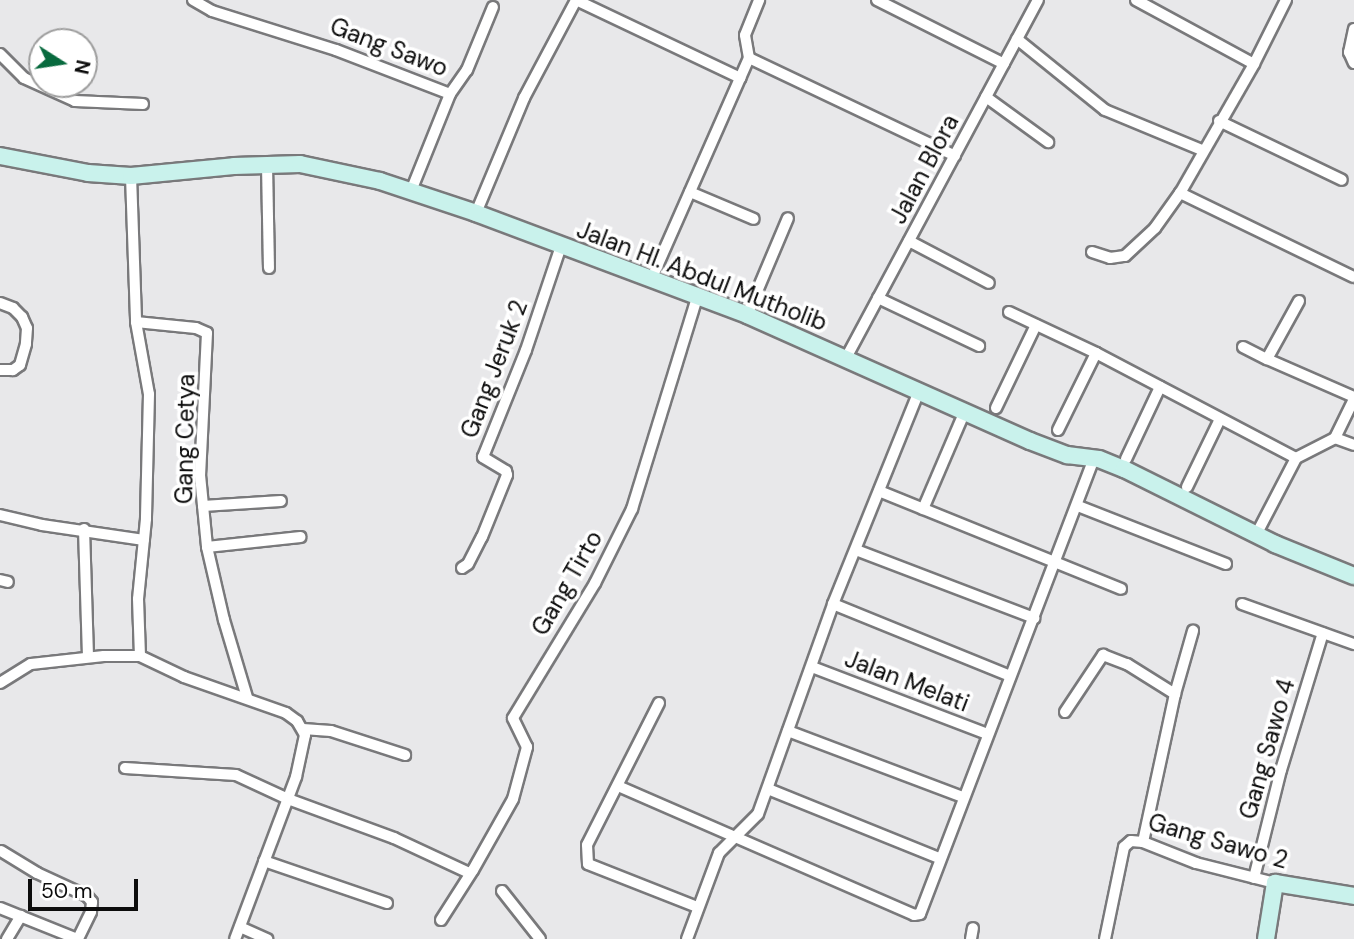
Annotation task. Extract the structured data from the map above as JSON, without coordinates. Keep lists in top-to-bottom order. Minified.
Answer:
{"streets":{"street":["Gang Sawo","Jalan Blora","Jalan HI. Abdul Mutholib","Gang Jeruk 2","Gang Cetya","Gang Tirto","Jalan Melati","Gang Sawo 4","Gang Sawo 2"]},"crossings":[["Jalan Blora","Jalan HI. Abdul Mutholib"],["Jalan HI. Abdul Mutholib","Gang Jeruk 2"],["Jalan HI. Abdul Mutholib","Gang Tirto"],["Gang Sawo 4","Gang Sawo 2"]],"scale_bar":"50 m","north":"right"}
